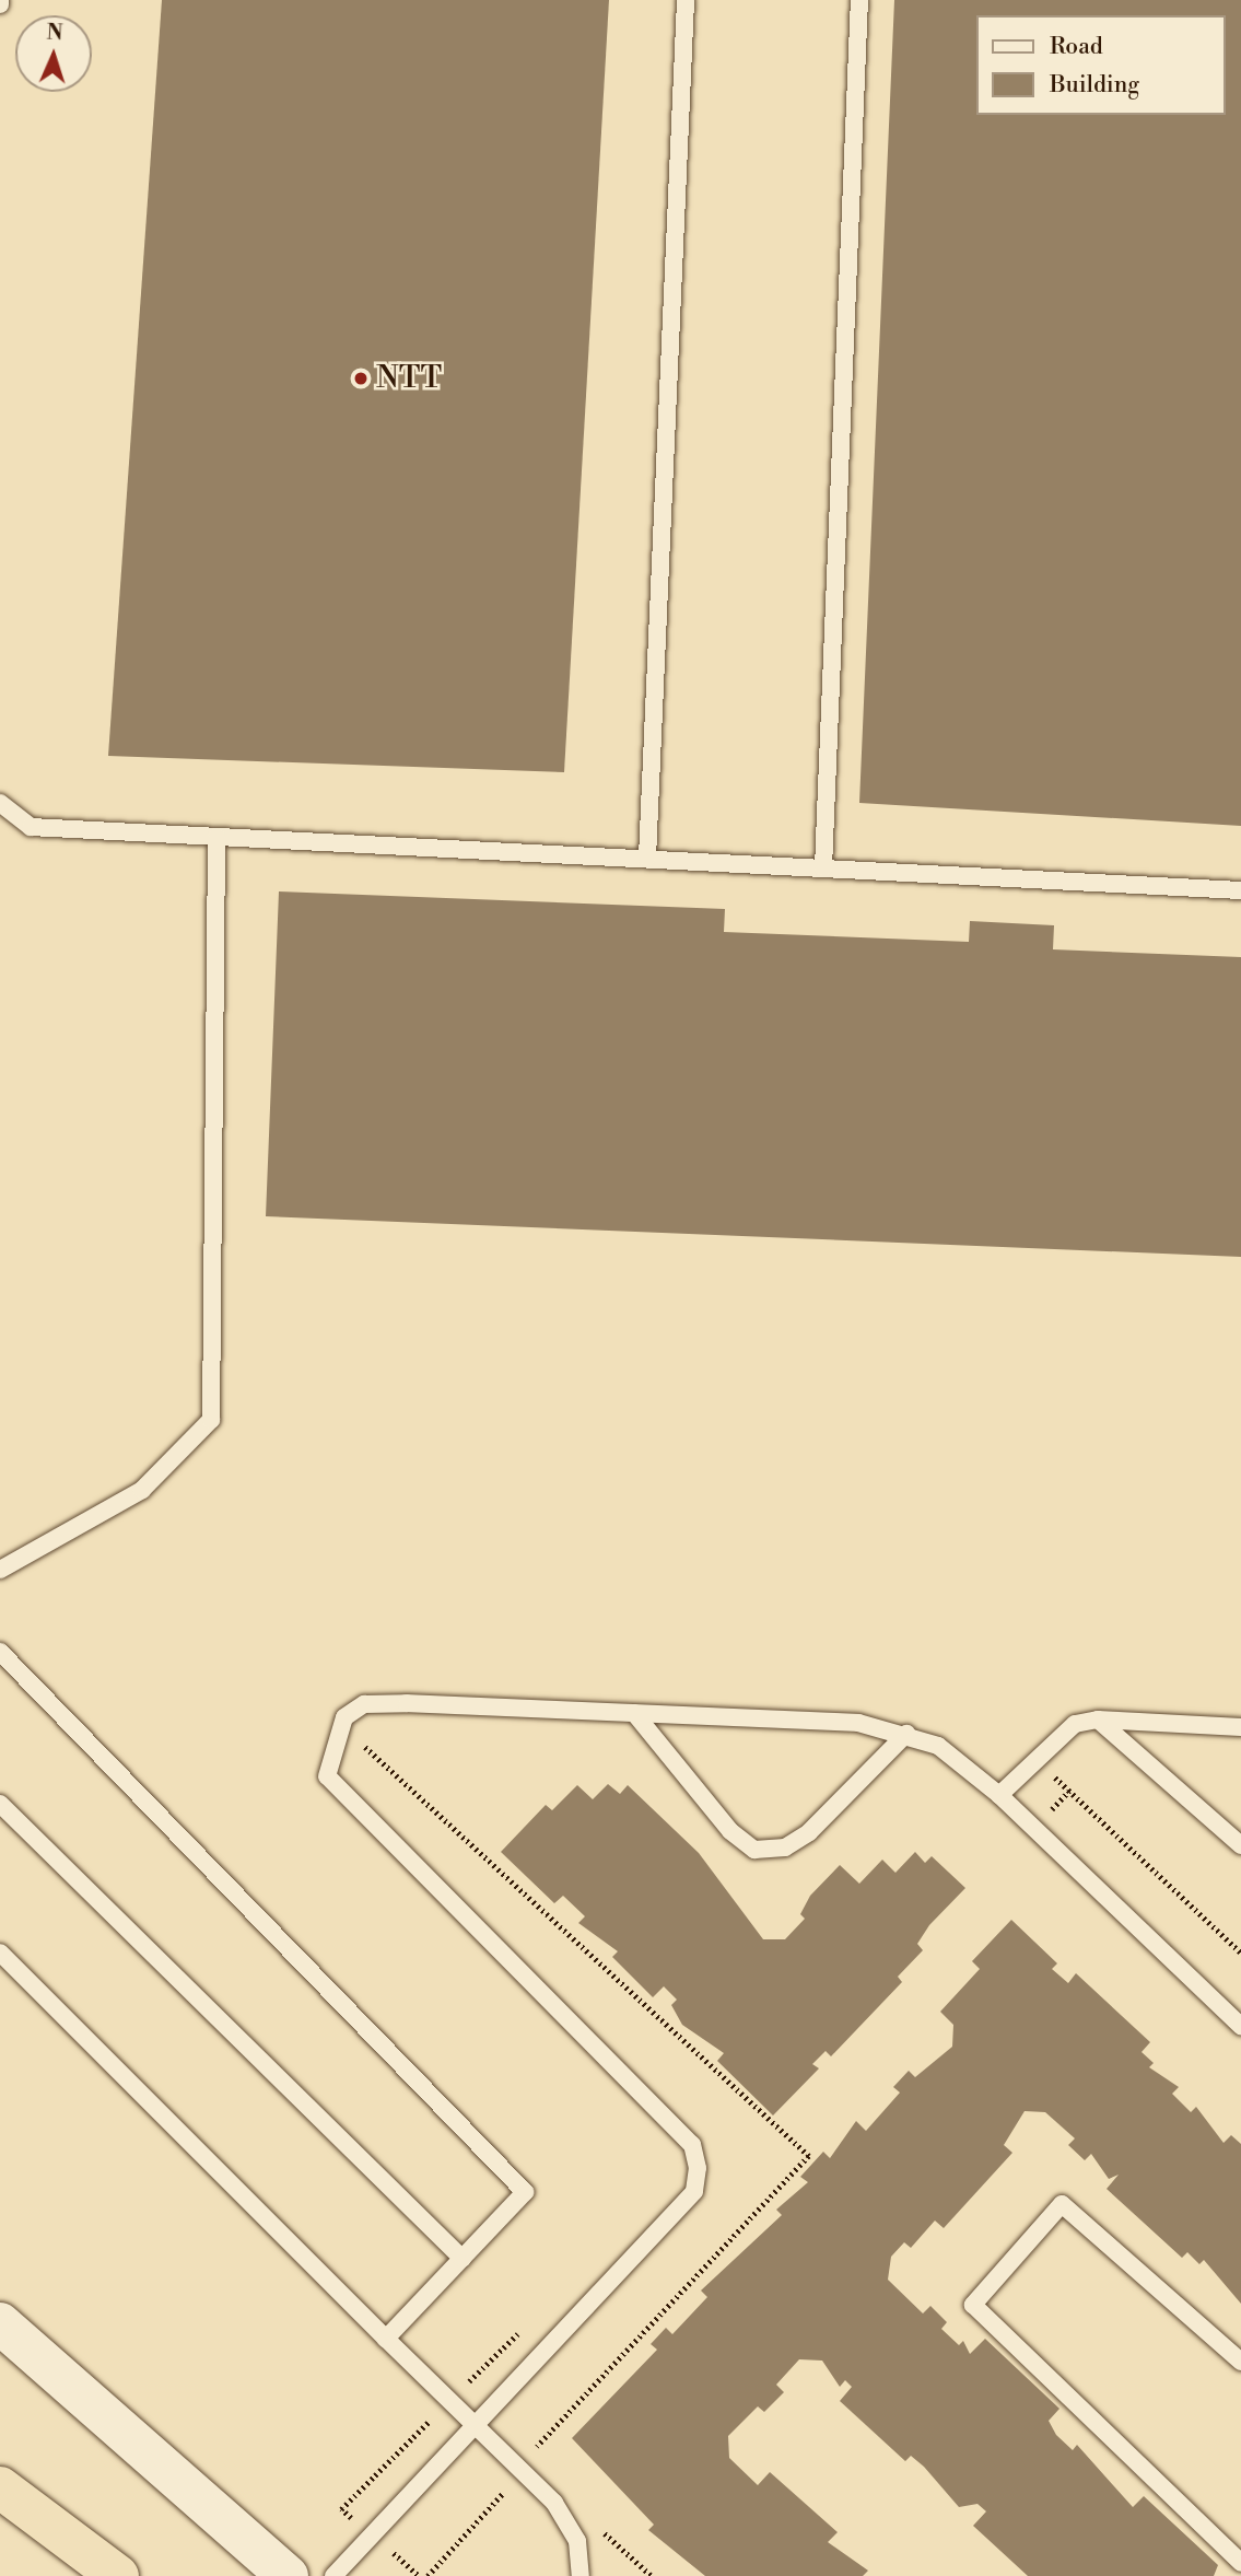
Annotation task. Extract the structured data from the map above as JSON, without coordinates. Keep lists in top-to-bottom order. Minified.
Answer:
{"places":["NTT"],"legend":["Road","Building"],"north":"top"}
